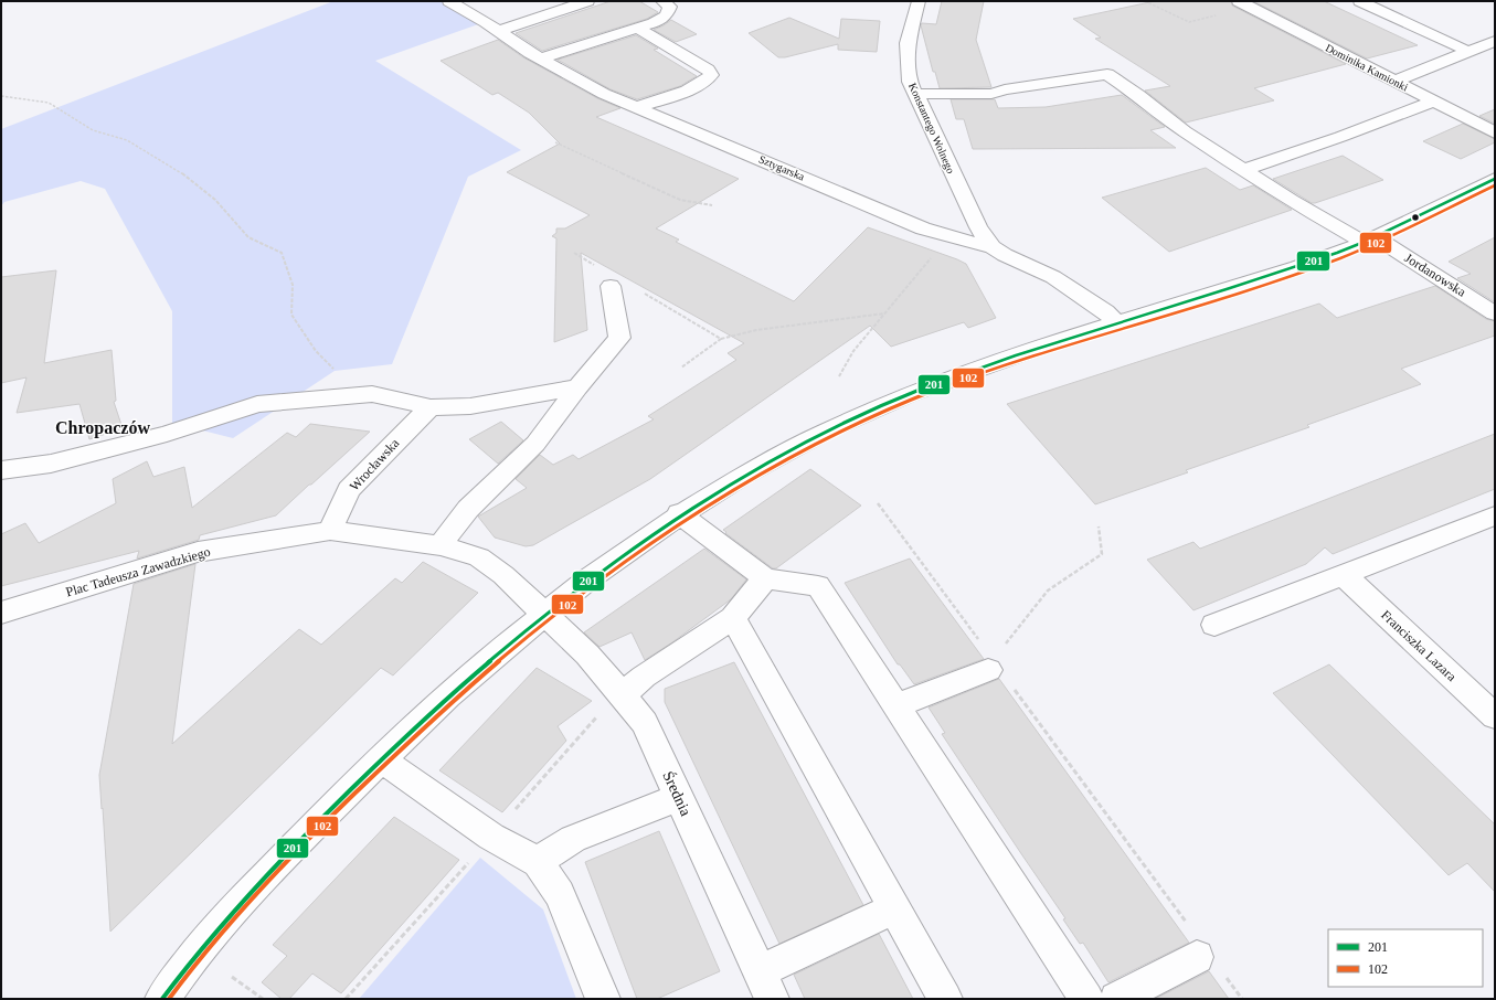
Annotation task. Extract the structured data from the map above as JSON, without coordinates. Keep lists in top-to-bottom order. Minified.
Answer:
{"streets":{"street":["Dominika Kamionki","Konstantego Wolnego","Sztygarska","Jordanowska","Wrocławska","Plac Tadeusza Zawadzkiego","Franciszka Lazara","Średnia"]},"crossings":[["Konstantego Wolnego","Sztygarska"],["Konstantego Wolnego","Jordanowska"],["Wrocławska","Plac Tadeusza Zawadzkiego"],["Plac Tadeusza Zawadzkiego","Średnia"]],"districts":["Chropaczów"],"lines":["transit line 201","transit line 102"],"legend":["201","102"]}
